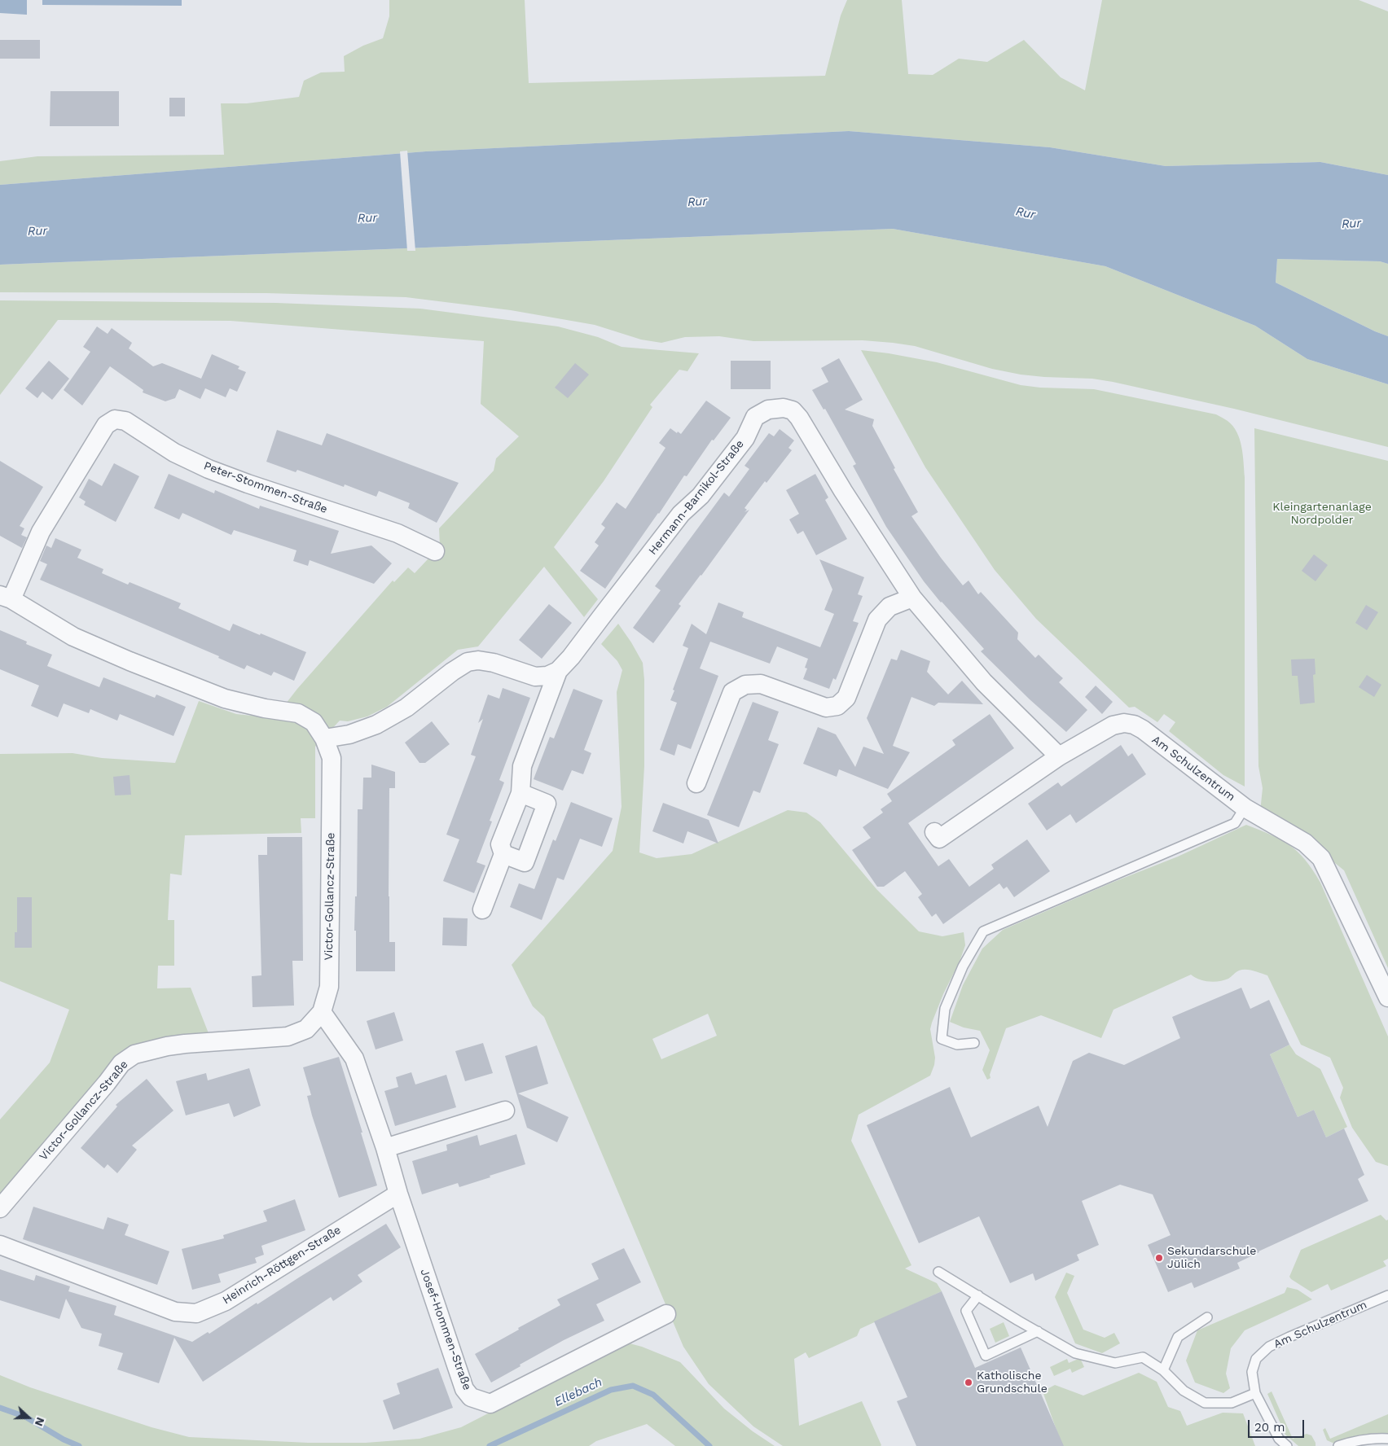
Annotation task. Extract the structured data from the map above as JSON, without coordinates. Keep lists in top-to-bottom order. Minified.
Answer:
{"streets":{"street":["Peter-Stommen-Straße","Hermann-Barnikol-Straße","Am Schulzentrum","Victor-Gollancz-Straße","Heinrich-Röttgen-Straße","Josef-Hommen-Straße"]},"crossings":[["Peter-Stommen-Straße","Victor-Gollancz-Straße"],["Hermann-Barnikol-Straße","Am Schulzentrum"],["Hermann-Barnikol-Straße","Victor-Gollancz-Straße"],["Victor-Gollancz-Straße","Josef-Hommen-Straße"],["Heinrich-Röttgen-Straße","Josef-Hommen-Straße"]],"water":["Rur","Ellebach"],"parks":["Kleingartenanlage Nordpolder"],"places":["Sekundarschule Jülich","Katholische Grundschule"],"scale_bar":"20 m","north":"right"}
